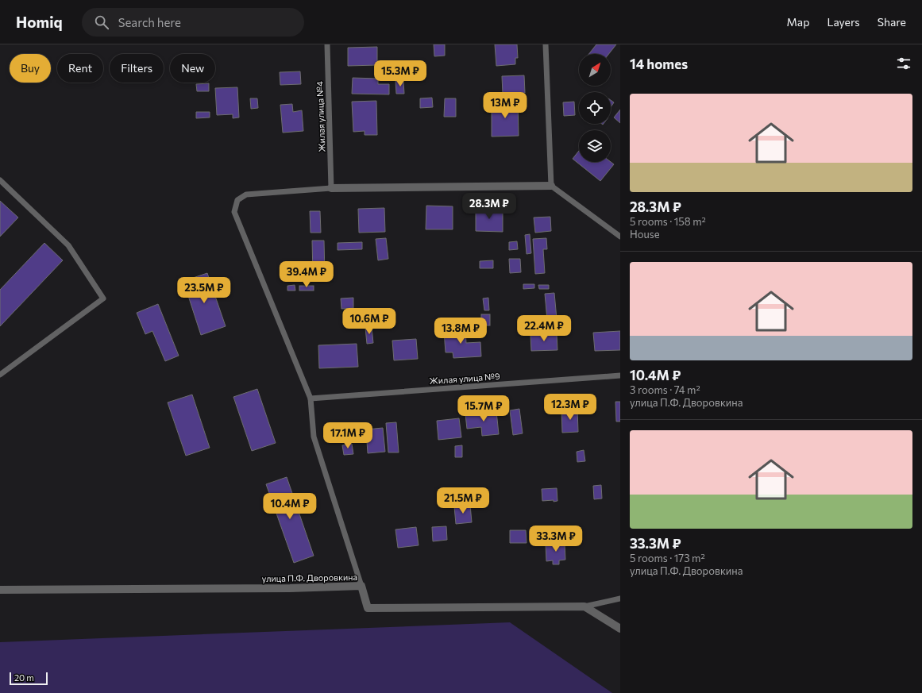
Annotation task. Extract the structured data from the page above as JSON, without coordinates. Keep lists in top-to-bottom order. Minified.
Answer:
{"streets":{"street":["улица П.Ф. Дворовкина"],"lane":["Жилая улица №4","Жилая улица №9"]},"scale_bar":"20 m","north":"top right","page":{"header":"Homiq","search":"Search here","nav":["Map","Layers","Share"],"heading":"14 homes","chip":["Buy","Rent","Filters","New"],"price":["15.3M ₽","13M ₽","28.3M ₽","39.4M ₽","23.5M ₽","10.6M ₽","22.4M ₽","13.8M ₽","12.3M ₽","15.7M ₽","17.1M ₽","21.5M ₽","10.4M ₽","33.3M ₽"],"list":[{"name":"28.3M ₽","note":"5 rooms · 158 m² · House"},{"name":"10.4M ₽","note":"3 rooms · 74 m² · улица П.Ф. Дворовкина"},{"name":"33.3M ₽","note":"5 rooms · 173 m² · улица П.Ф. Дворовкина"}],"scale":"20 m"}}
